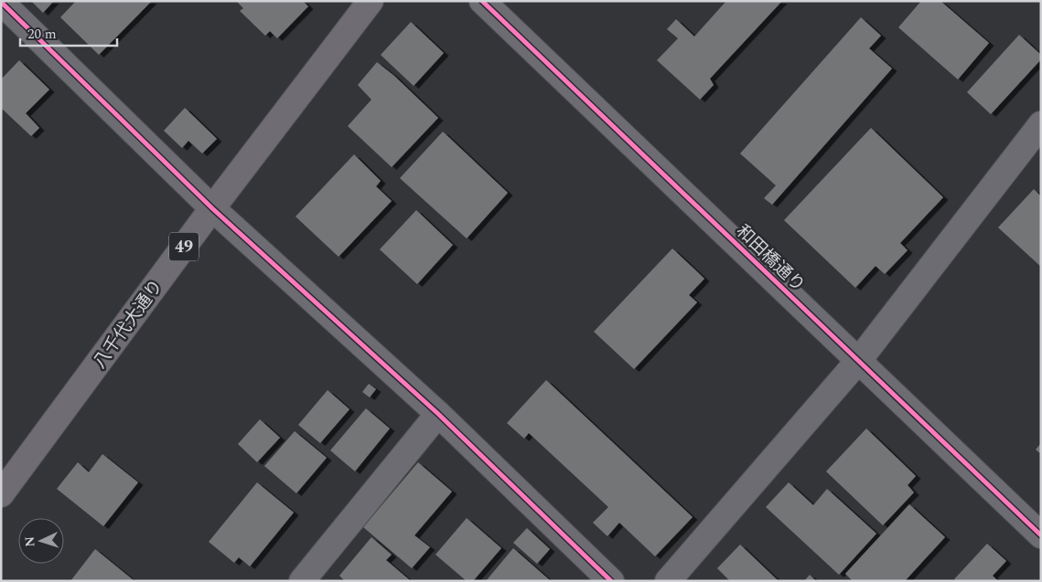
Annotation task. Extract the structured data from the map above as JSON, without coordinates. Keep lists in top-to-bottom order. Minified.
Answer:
{"streets":{"main road":["49","八千代大通り"],"street":["和田橋通り"]},"scale_bar":"20 m","north":"left"}
